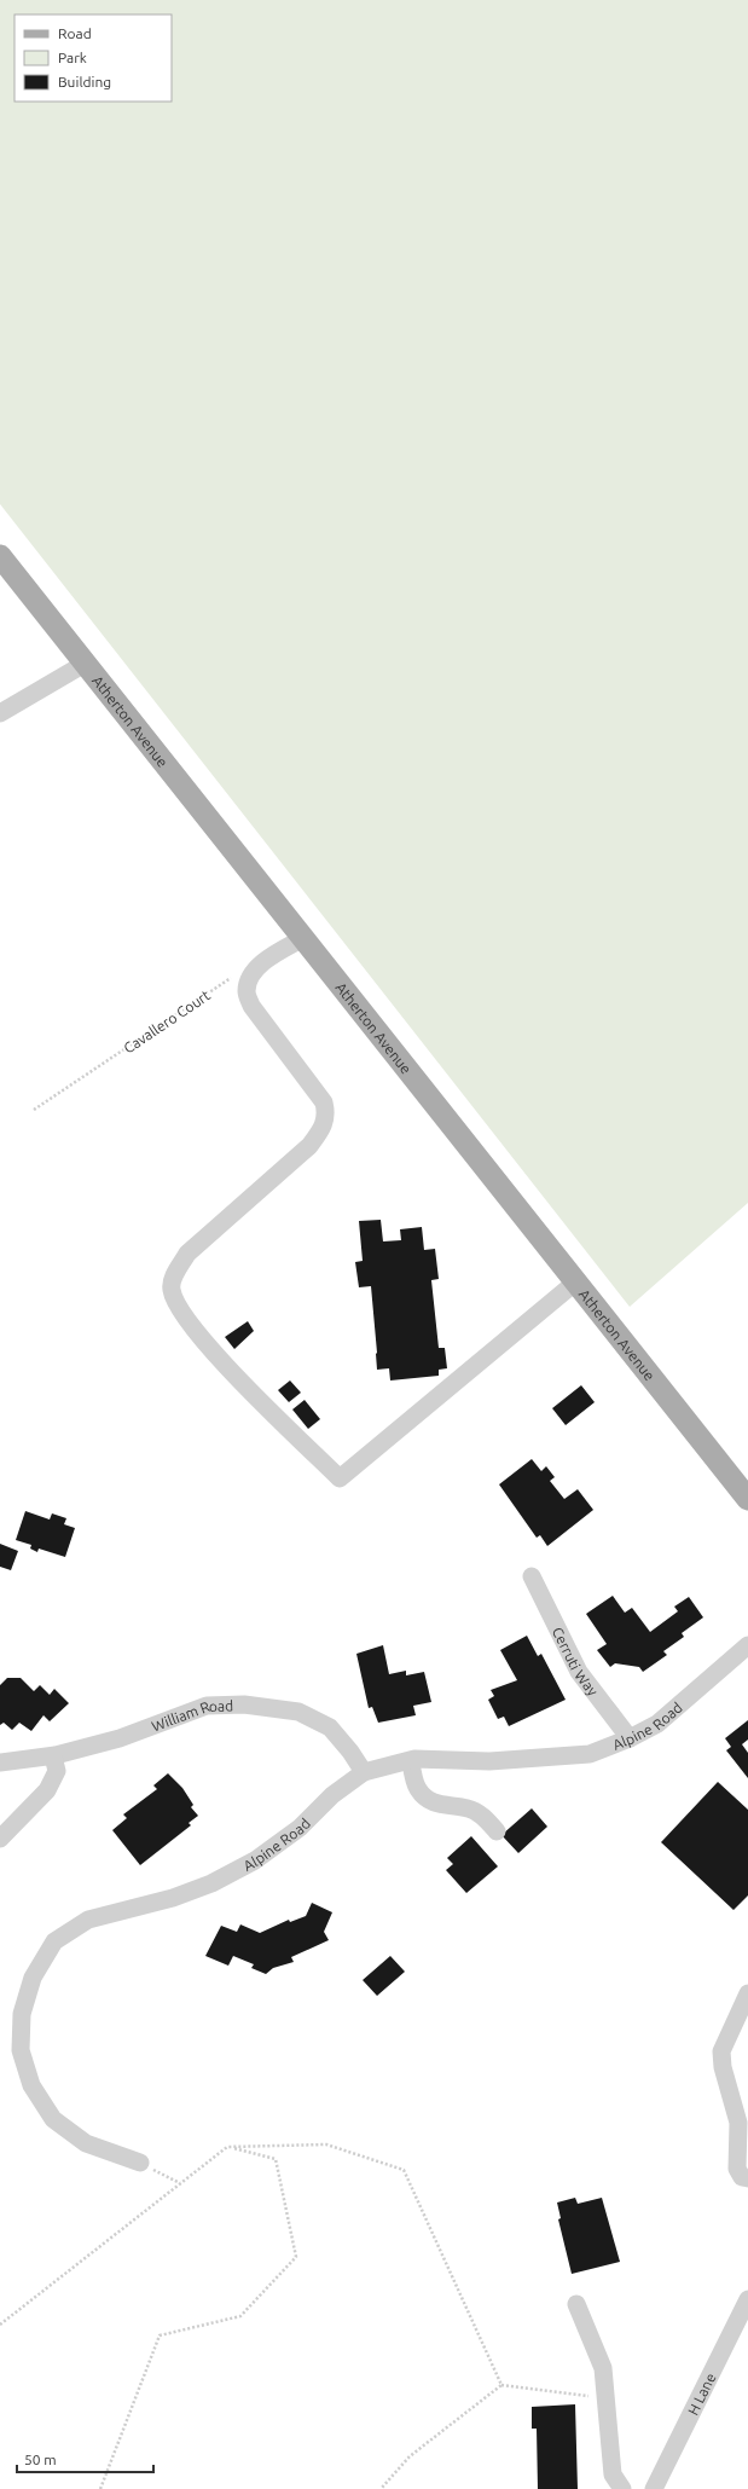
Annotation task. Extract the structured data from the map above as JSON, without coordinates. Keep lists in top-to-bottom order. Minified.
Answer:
{"streets":{"main road":["Atherton Avenue"],"street":["Cerruti Way","William Road","Alpine Road","H Lane"],"path":["Cavallero Court"]},"crossings":[["Cerruti Way","Alpine Road"],["William Road","Alpine Road"]],"legend":["Road","Park","Building"],"scale_bar":"50 m"}
